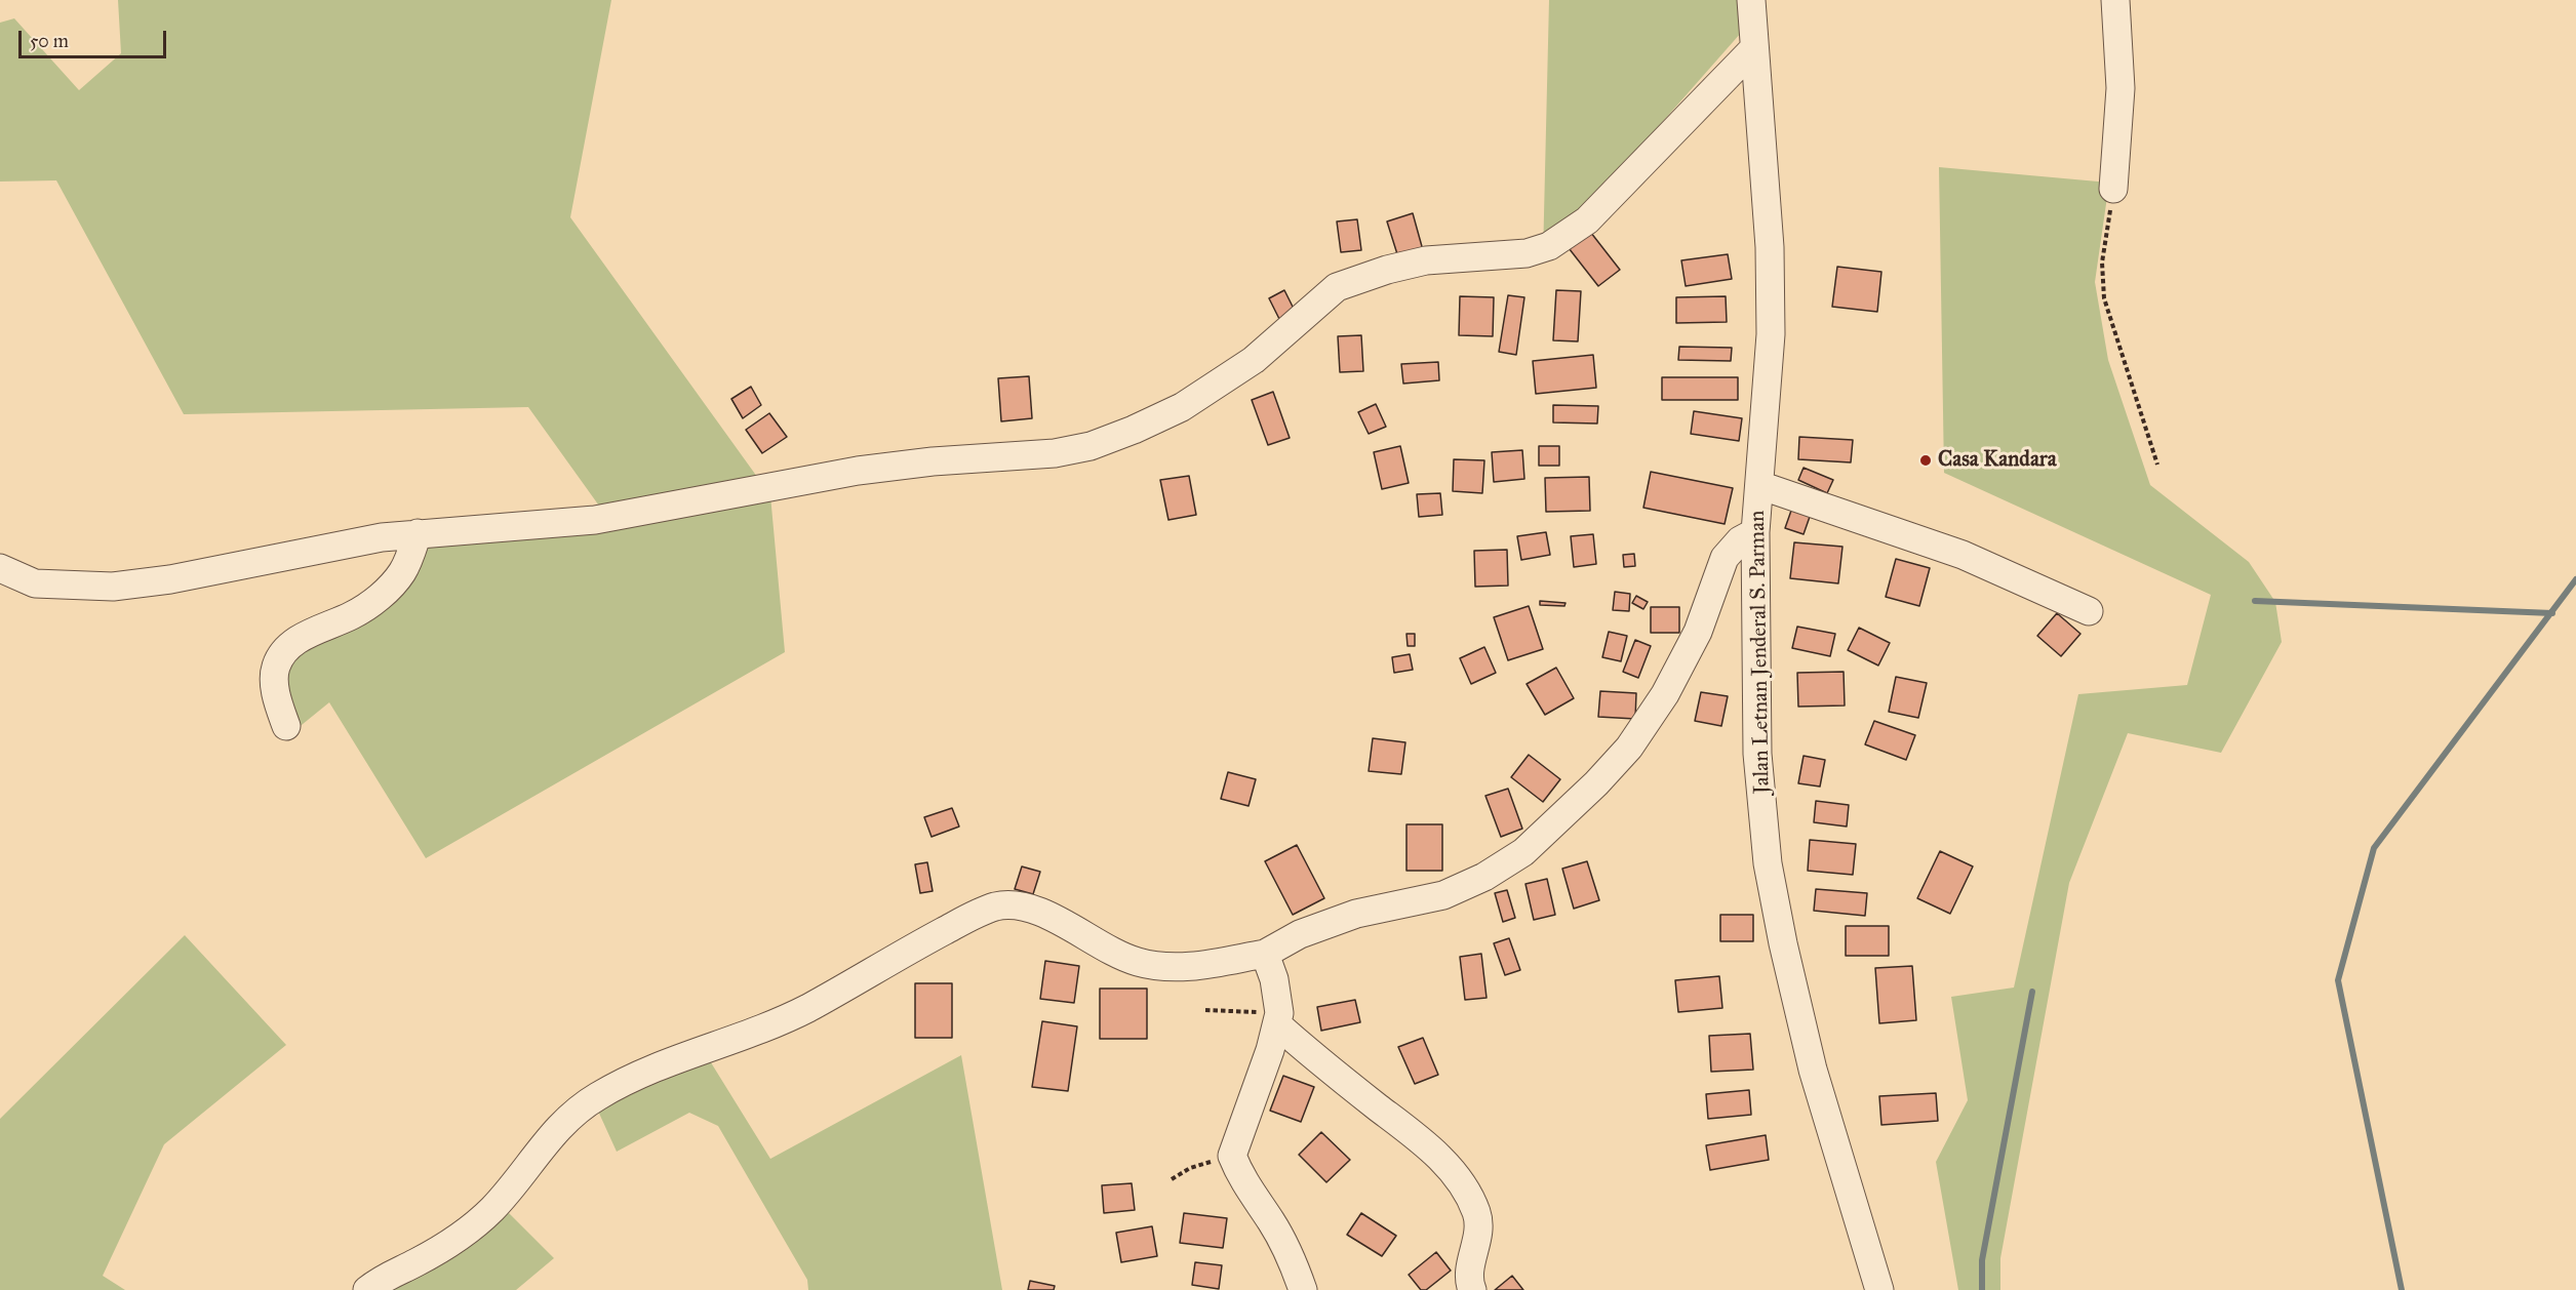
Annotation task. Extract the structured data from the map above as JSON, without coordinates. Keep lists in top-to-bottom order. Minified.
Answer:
{"streets":{"street":["Jalan Letnan Jenderal S. Parman"]},"places":["Casa Kandara"],"scale_bar":"50 m"}
